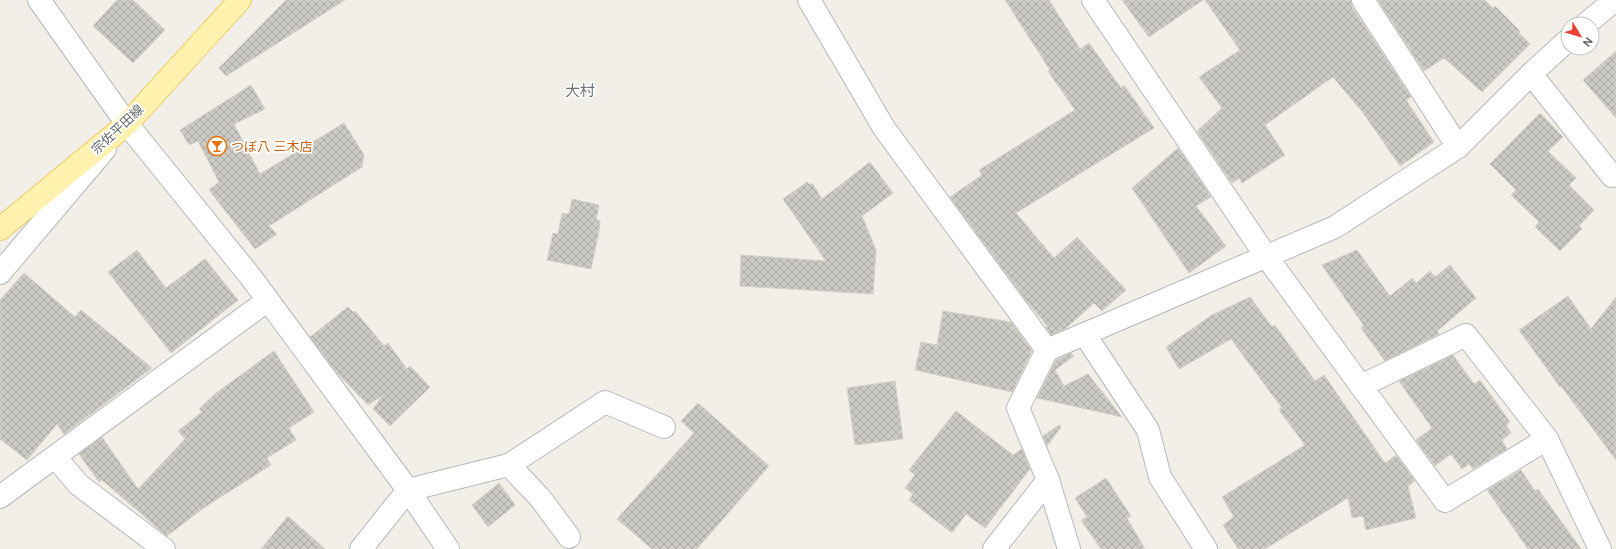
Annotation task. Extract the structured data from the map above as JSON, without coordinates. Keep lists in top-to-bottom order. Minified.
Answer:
{"streets":{"main road":["宗佐平田線"]},"districts":["大村"],"places":{"bar":["つぼ八 三木店"]},"north":"bottom right"}
